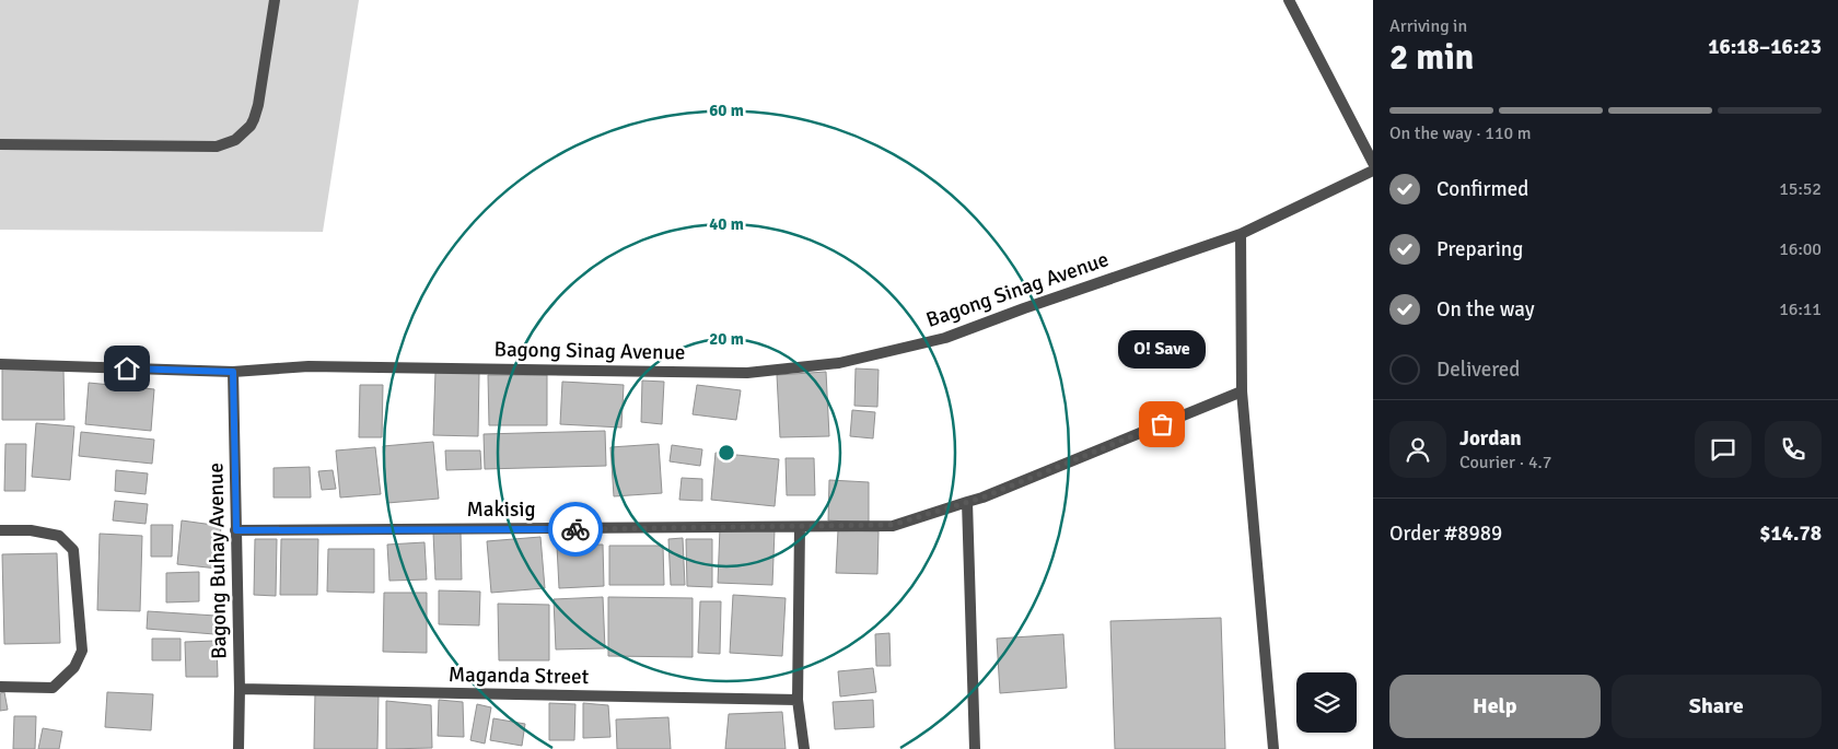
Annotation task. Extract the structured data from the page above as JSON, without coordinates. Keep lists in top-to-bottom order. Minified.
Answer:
{"streets":{"street":["Bagong Sinag Avenue","Makisig","Bagong Buhay Avenue","Maganda Street"]},"crossings":[["Bagong Sinag Avenue","Bagong Buhay Avenue"],["Makisig","Bagong Buhay Avenue"],["Bagong Buhay Avenue","Maganda Street"]],"places":["O! Save"],"page":{"heading":["2 min","Arriving in","16:18–16:23"],"panel":["Jordan","Courier · 4.7","Order #8989","$14.78"],"bar":"On the way · 110 m","list":[["Confirmed","15:52"],["Preparing","16:00"],["On the way","16:11"],"Delivered"],"bubble":"O! Save","buttons":["Help","Share"]},"rings":["60 m","40 m","20 m"]}
